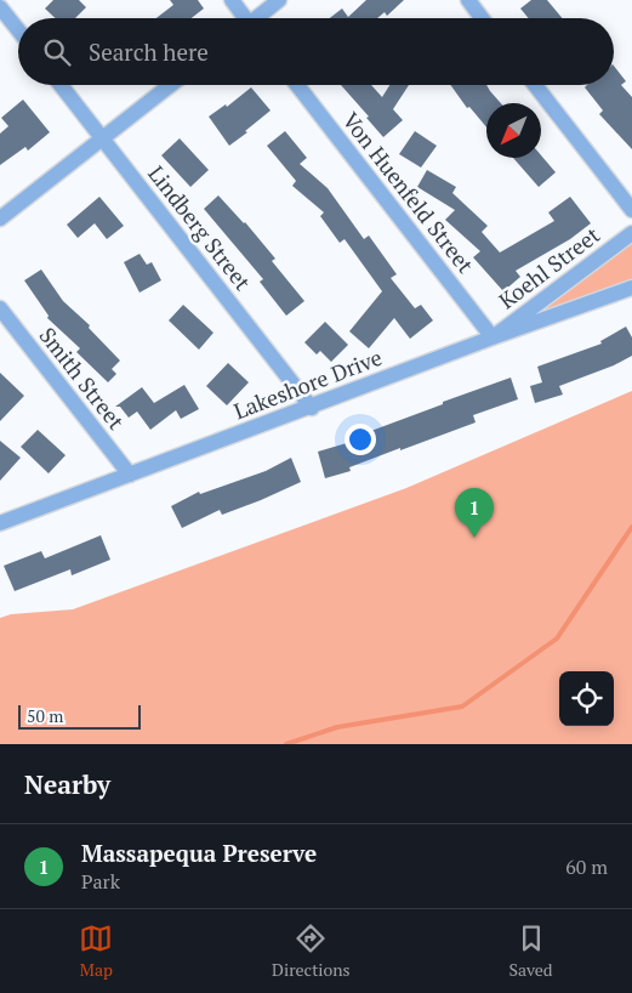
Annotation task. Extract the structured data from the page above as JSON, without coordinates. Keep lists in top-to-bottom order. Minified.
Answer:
{"streets":{"street":["Von Huenfeld Street","Lindberg Street","Koehl Street","Smith Street","Lakeshore Drive"]},"crossings":[["Von Huenfeld Street","Koehl Street"],["Von Huenfeld Street","Lakeshore Drive"],["Lindberg Street","Lakeshore Drive"],["Koehl Street","Lakeshore Drive"],["Smith Street","Lakeshore Drive"]],"scale_bar":"50 m","north":"bottom left","page":{"search":"Search here","pins":"1","scale":"50 m","heading":"Nearby","list":[{"mark":"1","name":"Massapequa Preserve","note":"Park","value":"60 m"}],"nav":["Map","Directions","Saved"]}}
